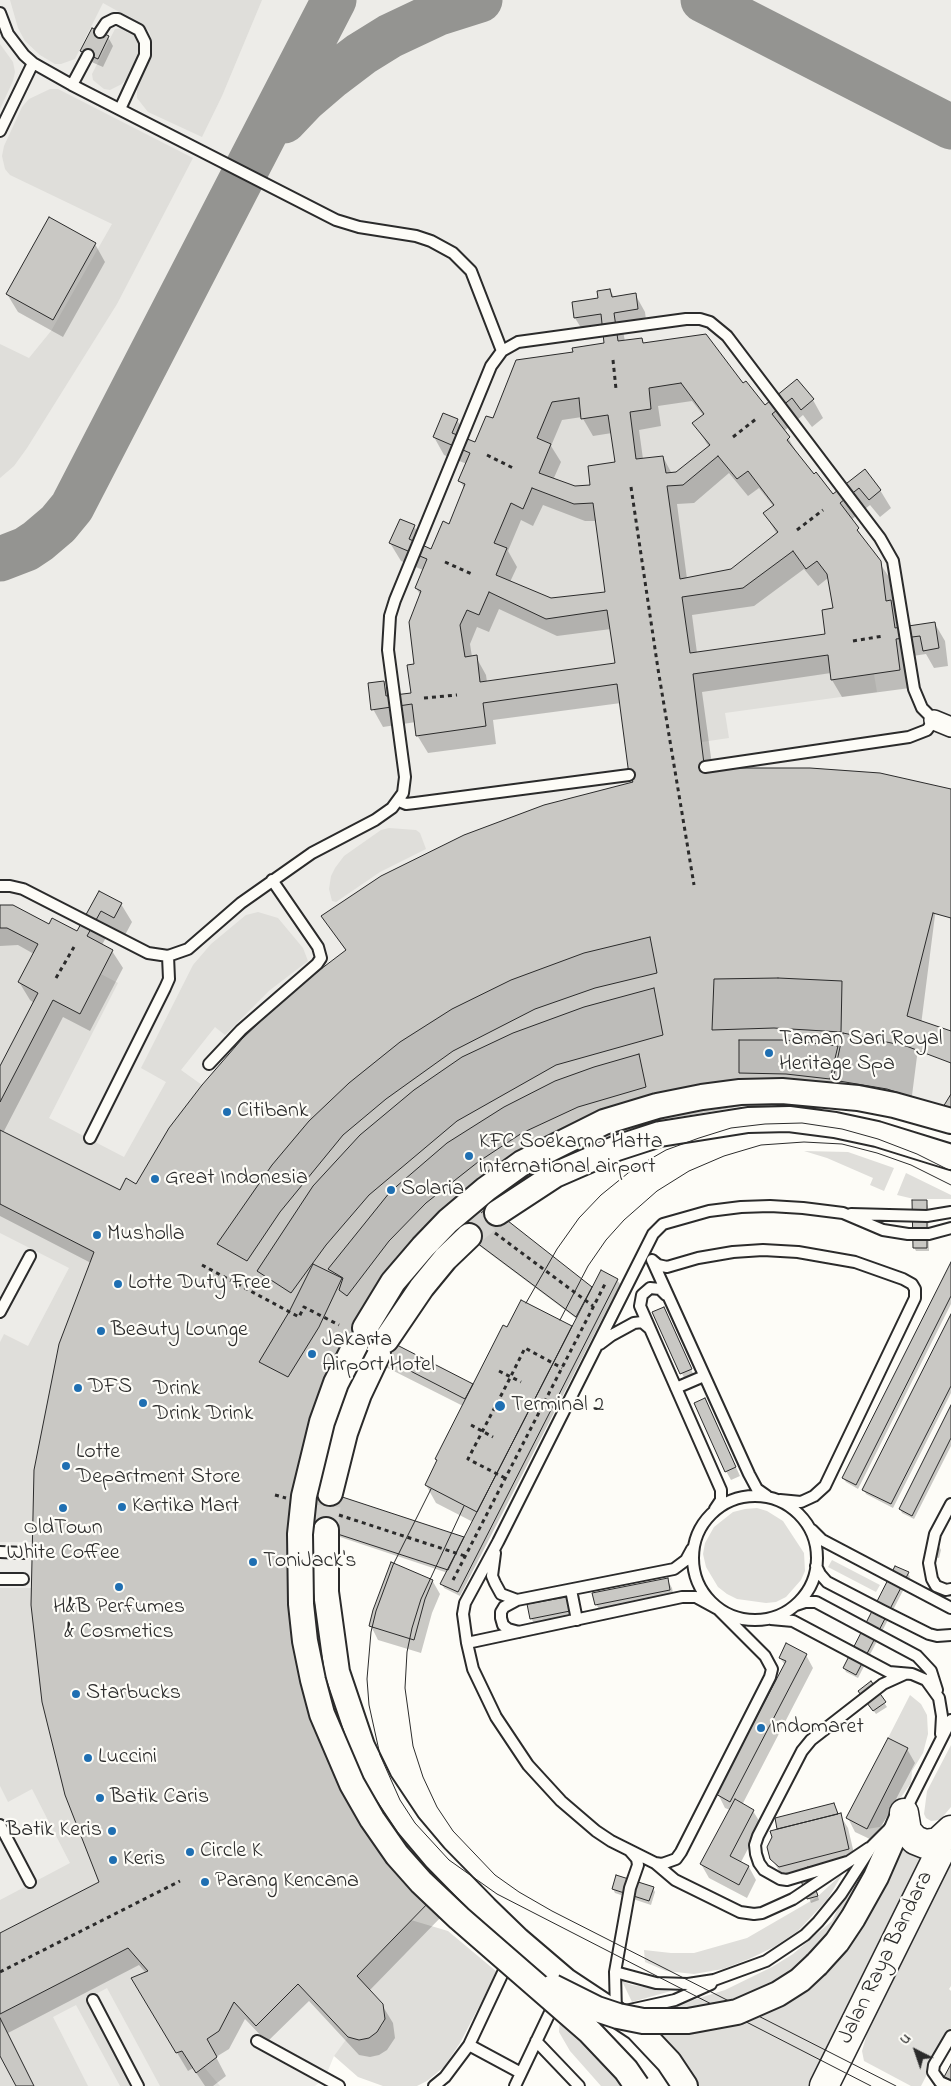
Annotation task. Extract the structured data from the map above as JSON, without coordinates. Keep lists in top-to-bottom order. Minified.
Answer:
{"streets":{"main road":["Jalan Raya Bandara"]},"places":["Taman Sari Royal Heritage Spa","Citibank","KFC Soekarno Hatta international airport","Great Indonesia","Solaria","Musholla","Lotte Duty Free","Beauty Lounge","Jakarta Airport Hotel","DFS","Drink Drink Drink","Terminal 2","Lotte Department Store","Kartika Mart","OldTown White Coffee","ToniJack's","H&B Perfumes & Cosmetics","Starbucks","Indomaret","Luccini","Batik Caris","Batik Keris","Circle K","Keris","Parang Kencana"],"north":"top left"}
